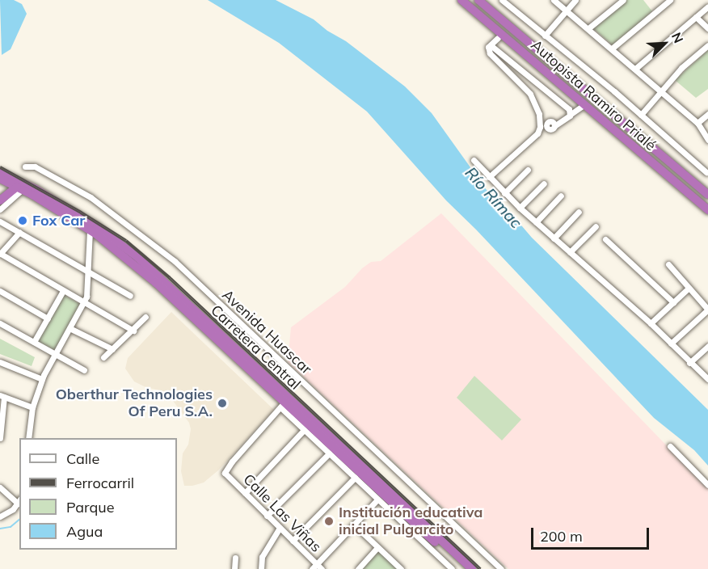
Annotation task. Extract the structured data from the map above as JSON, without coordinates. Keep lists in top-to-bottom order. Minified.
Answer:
{"streets":{"highway":["Autopista Ramiro Prialé","Carretera Central"],"street":["Avenida Huascar","Calle Las Viñas"]},"crossings":[["Carretera Central","Calle Las Viñas"]],"water":["Río Rímac"],"places":["Fox Car","Oberthur Technologies Of Peru S.A.","Institución educativa inicial Pulgarcito"],"legend":["Calle","Ferrocarril","Parque","Agua"],"scale_bar":"200 m","north":"top right"}
